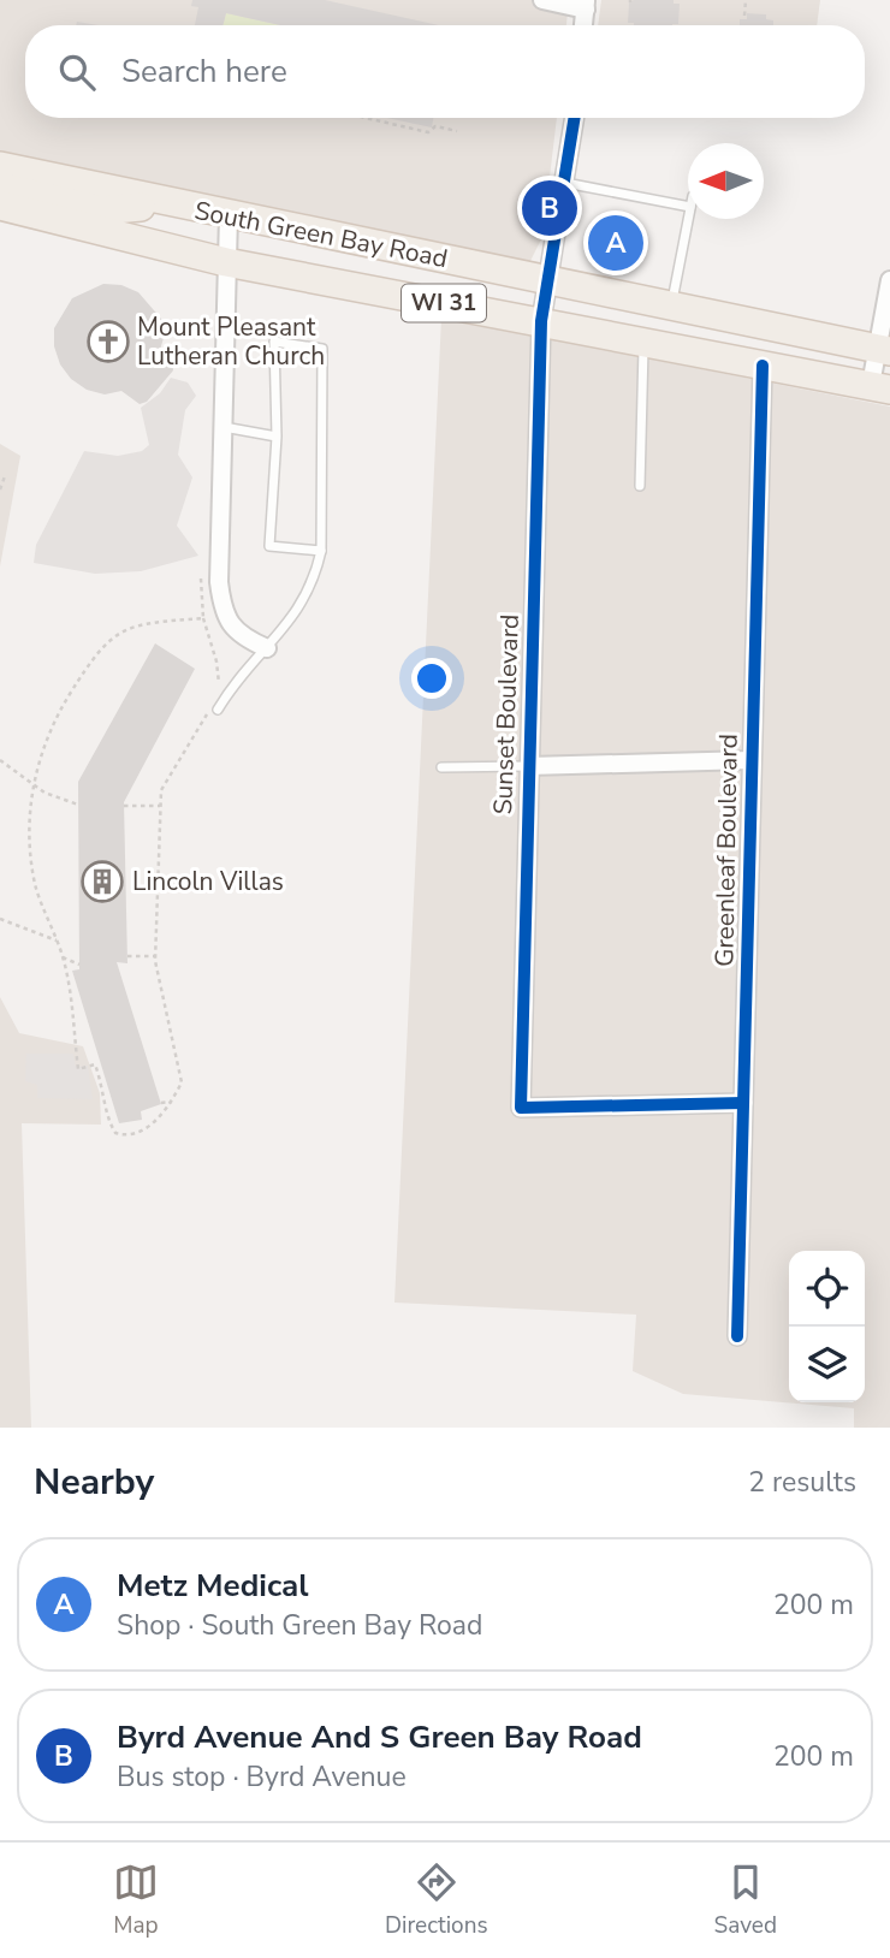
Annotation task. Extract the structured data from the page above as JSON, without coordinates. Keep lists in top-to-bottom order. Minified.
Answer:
{"streets":{"main road":["South Green Bay Road","WI 31"],"street":["Sunset Boulevard","Greenleaf Boulevard"]},"crossings":[["South Green Bay Road","Sunset Boulevard"],["South Green Bay Road","Greenleaf Boulevard"],["Sunset Boulevard","Greenleaf Boulevard"]],"places":{"church":["Mount Pleasant Lutheran Church"],"building":["Lincoln Villas"]},"north":"left","page":{"search":"Search here","pins":["B","A"],"heading":["Nearby","2 results"],"list":[{"mark":"A","name":"Metz Medical","note":"Shop · South Green Bay Road","value":"200 m"},{"mark":"B","name":"Byrd Avenue And S Green Bay Road","note":"Bus stop · Byrd Avenue","value":"200 m"}],"nav":["Map","Directions","Saved"]}}
